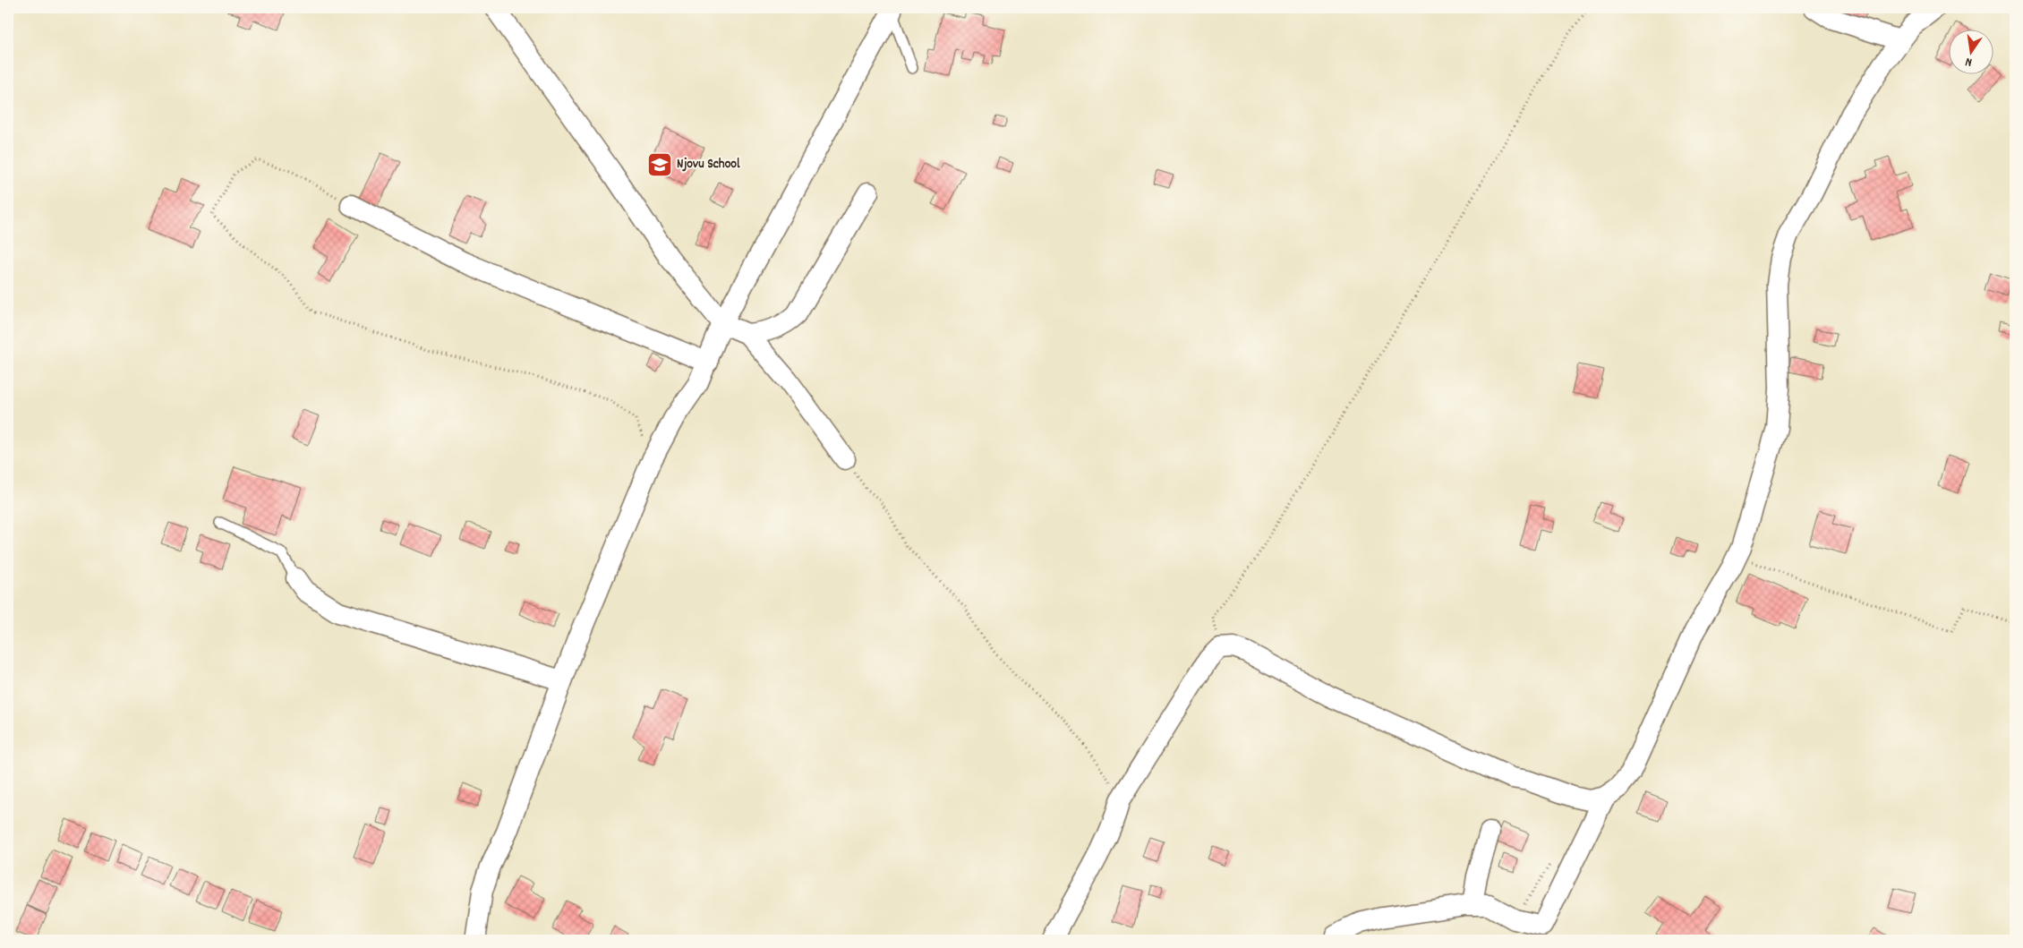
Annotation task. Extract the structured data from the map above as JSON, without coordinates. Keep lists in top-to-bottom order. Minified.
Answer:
{"places":{"school or university":["Njovu School"]},"north":"bottom"}
